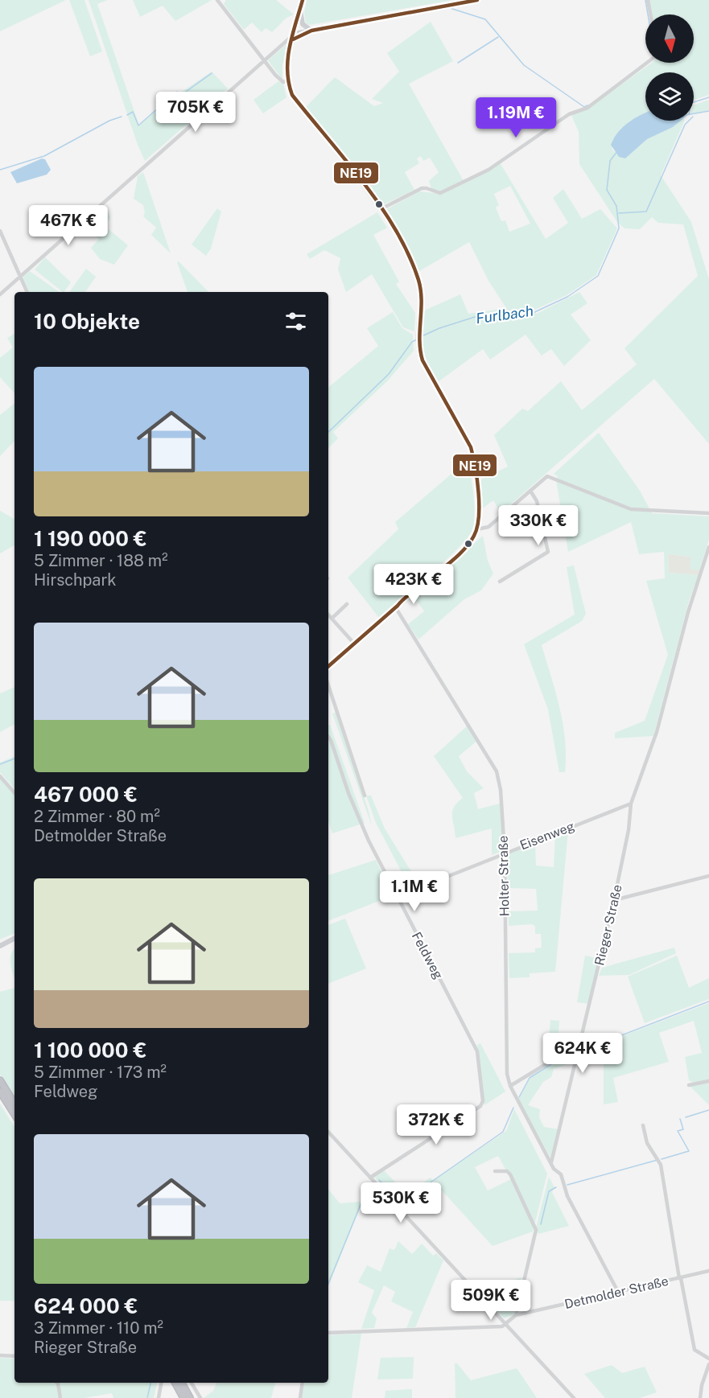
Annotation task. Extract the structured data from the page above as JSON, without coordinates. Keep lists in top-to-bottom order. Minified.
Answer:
{"streets":{"street":["Eisenweg","Holter Straße","Rieger Straße","Feldweg","Detmolder Straße"]},"crossings":[["Eisenweg","Holter Straße"],["Eisenweg","Rieger Straße"],["Holter Straße","Rieger Straße"]],"water":["Furlbach"],"lines":["transit line NE19"],"north":"bottom","page":{"price":["705K €","1.19M €","467K €","330K €","423K €","1.1M €","624K €","372K €","530K €","509K €"],"heading":"10 Objekte","list":[{"name":"1 190 000 €","note":"5 Zimmer · 188 m² · Hirschpark"},{"name":"467 000 €","note":"2 Zimmer · 80 m² · Detmolder Straße"},{"name":"1 100 000 €","note":"5 Zimmer · 173 m² · Feldweg"},{"name":"624 000 €","note":"3 Zimmer · 110 m² · Rieger Straße"}]}}
